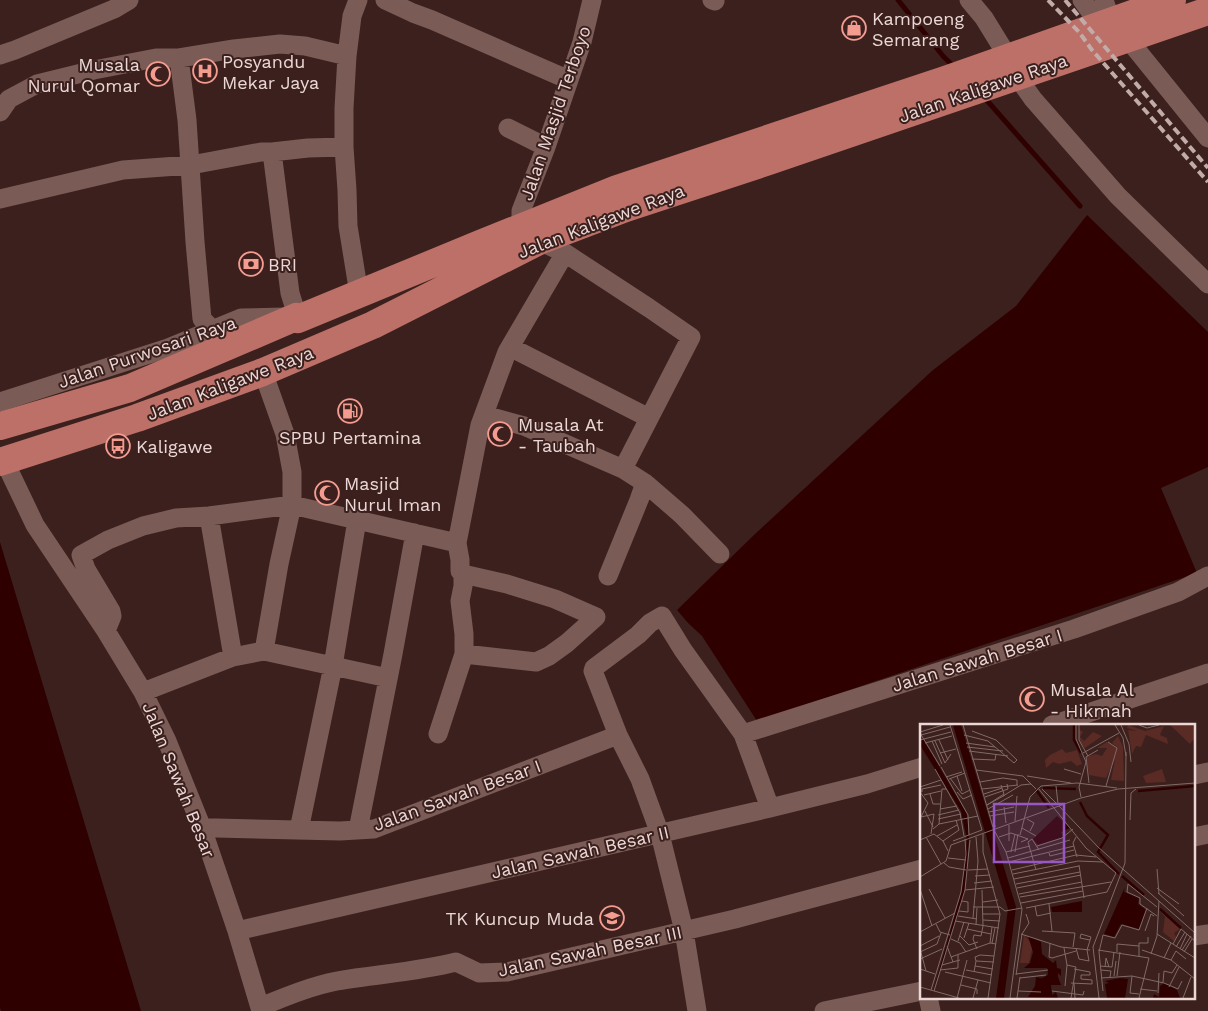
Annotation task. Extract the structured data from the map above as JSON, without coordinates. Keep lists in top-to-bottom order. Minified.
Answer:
{"streets":{"highway":["Jalan Kaligawe Raya"],"street":["Jalan Masjid Terboyo","Jalan Purwosari Raya","Jalan Sawah Besar I","Jalan Sawah Besar","Jalan Sawah Besar II","Jalan Sawah Besar III"]},"crossings":[["Jalan Kaligawe Raya","Jalan Masjid Terboyo"],["Jalan Kaligawe Raya","Jalan Purwosari Raya"],["Jalan Kaligawe Raya","Jalan Sawah Besar"],["Jalan Sawah Besar I","Jalan Sawah Besar"],["Jalan Sawah Besar","Jalan Sawah Besar II"],["Jalan Sawah Besar","Jalan Sawah Besar III"]],"places":{"shop":["Kampoeng Semarang"],"hospital":["Posyandu Mekar Jaya"],"mosque":["Musala Nurul Qomar","Musala At - Taubah","Masjid Nurul Iman","Musala Al - Hikmah"],"bank":["BRI"],"fuel station":["SPBU Pertamina"],"bus stop":["Kaligawe"],"school or university":["TK Kuncup Muda"]}}
